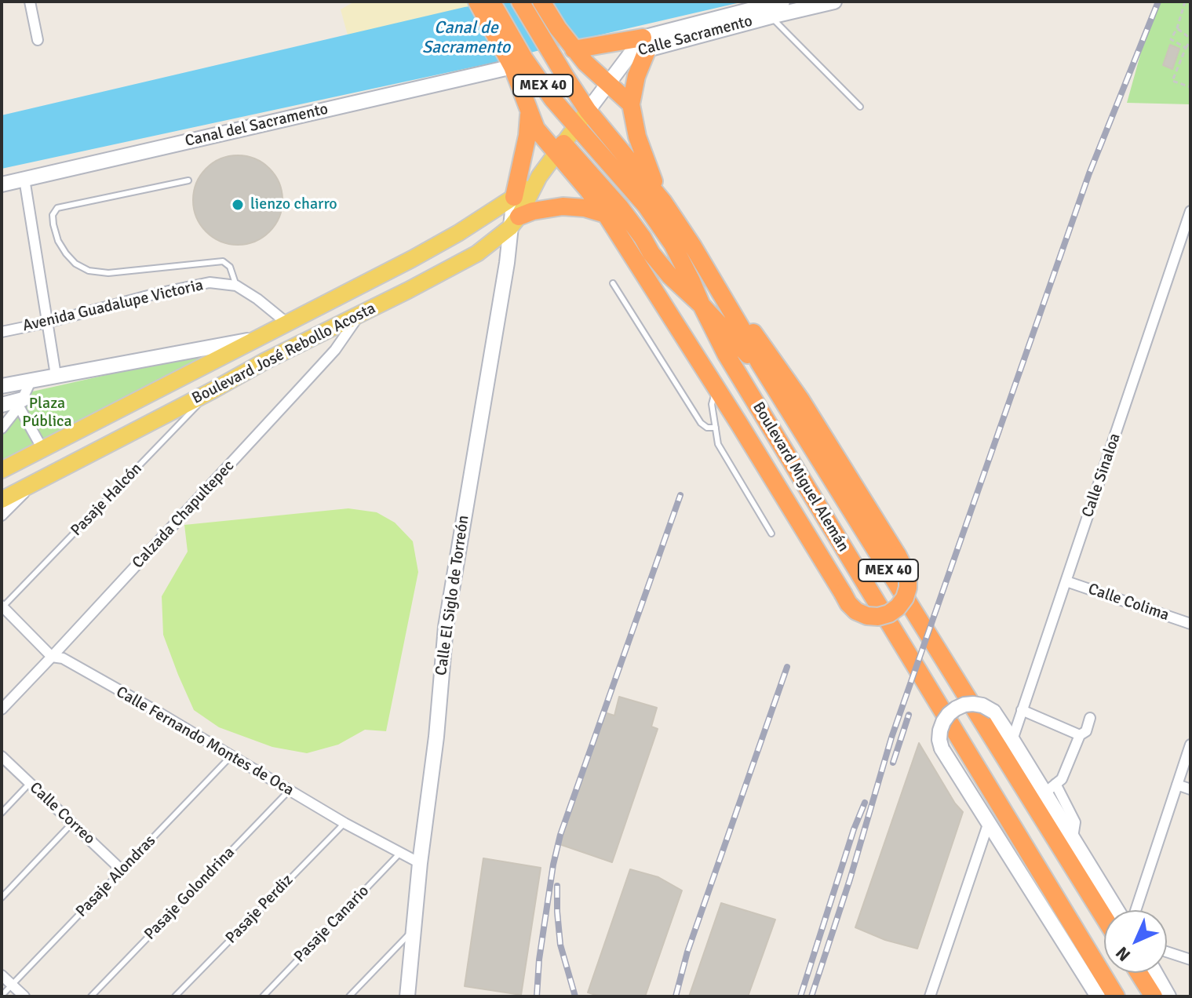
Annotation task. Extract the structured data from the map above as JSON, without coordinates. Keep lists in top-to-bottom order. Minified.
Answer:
{"streets":{"highway":["MEX 40","Boulevard Miguel Alemán"],"main road":["Boulevard José Rebollo Acosta"],"street":["Calle Sacramento","Canal del Sacramento","Avenida Guadalupe Victoria","Calle Sinaloa","Calzada Chapultepec","Calle El Siglo de Torreón","Calle Colima","Calle Fernando Montes de Oca","Calle Correo"],"lane":["Pasaje Halcón","Pasaje Alondras","Pasaje Golondrina","Pasaje Perdiz","Pasaje Canario"]},"crossings":[["Calle Sacramento","Boulevard José Rebollo Acosta"],["Calle Sacramento","Boulevard Miguel Alemán"],["Avenida Guadalupe Victoria","Boulevard José Rebollo Acosta"],["Boulevard José Rebollo Acosta","Boulevard Miguel Alemán"],["Boulevard José Rebollo Acosta","Pasaje Halcón"],["Boulevard José Rebollo Acosta","Calzada Chapultepec"],["Boulevard José Rebollo Acosta","Calle El Siglo de Torreón"],["Calle Sinaloa","Calle Colima"],["Pasaje Halcón","Calle Fernando Montes de Oca"],["Calzada Chapultepec","Calle Fernando Montes de Oca"],["Calle El Siglo de Torreón","Calle Fernando Montes de Oca"],["Calle Fernando Montes de Oca","Pasaje Alondras"],["Calle Fernando Montes de Oca","Pasaje Golondrina"],["Calle Fernando Montes de Oca","Pasaje Perdiz"],["Calle Fernando Montes de Oca","Pasaje Canario"],["Calle Correo","Pasaje Alondras"]],"water":["Canal de Sacramento"],"parks":["Plaza Pública"],"places":["lienzo charro"],"north":"bottom left"}
